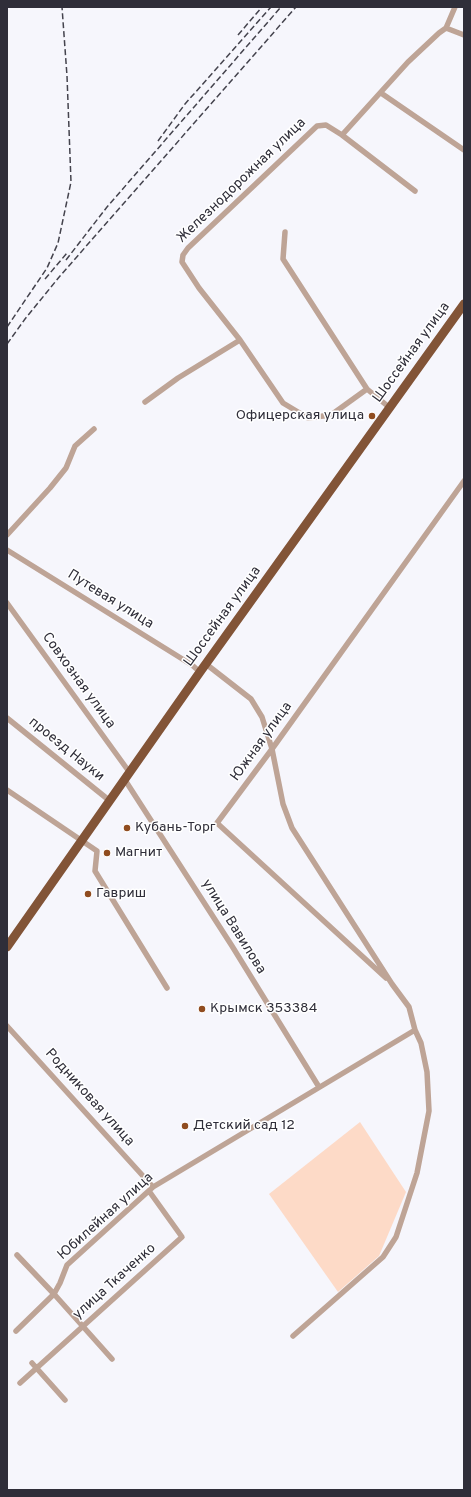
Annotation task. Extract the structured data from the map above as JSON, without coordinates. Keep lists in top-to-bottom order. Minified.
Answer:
{"streets":{"highway":["Шоссейная улица"],"street":["Железнодорожная улица","Путевая улица","Совхозная улица","Южная улица","проезд Науки","улица Вавилова","Родниковая улица","Юбилейная улица","улица Ткаченко"]},"crossings":[["Шоссейная улица","Путевая улица"],["Шоссейная улица","Совхозная улица"],["Шоссейная улица","проезд Науки"],["Шоссейная улица","улица Вавилова"],["Совхозная улица","улица Вавилова"],["улица Вавилова","Юбилейная улица"],["Родниковая улица","Юбилейная улица"],["Родниковая улица","улица Ткаченко"],["Юбилейная улица","улица Ткаченко"]],"places":["Офицерская улица","Кубань-Торг","Магнит","Гавриш","Крымск 353384","Детский сад 12"]}
